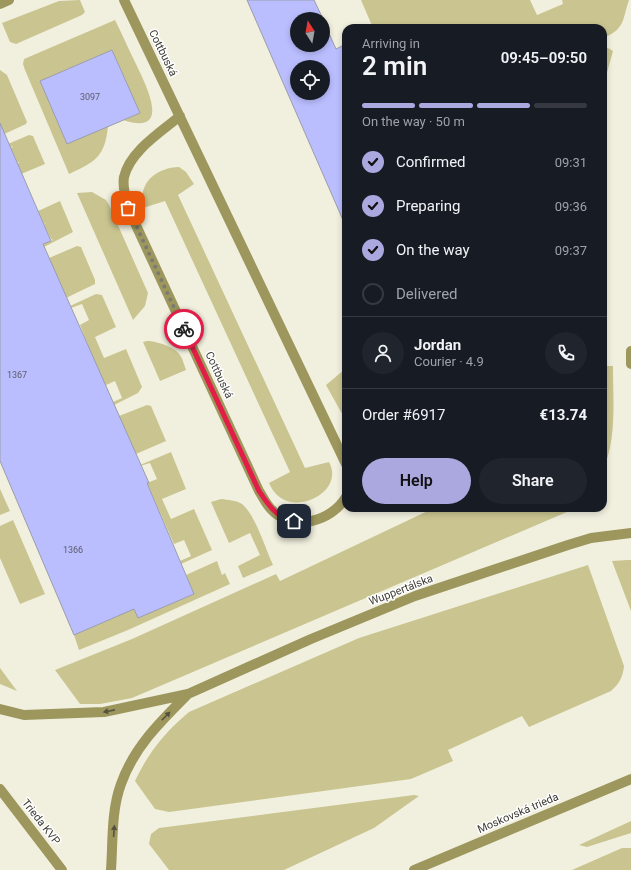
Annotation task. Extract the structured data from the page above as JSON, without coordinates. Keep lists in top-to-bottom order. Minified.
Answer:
{"streets":{"street":["Cottbuská","Wuppertálska","Moskovská trieda","Trieda KVP"]},"house_numbers":["3097","1367","1366"],"north":"top","page":{"heading":["2 min","Arriving in","09:45–09:50"],"panel":["Jordan","Courier · 4.9","Order #6917","€13.74"],"bar":"On the way · 50 m","list":[["Confirmed","09:31"],["Preparing","09:36"],["On the way","09:37"],"Delivered"],"buttons":["Help","Share"]}}
